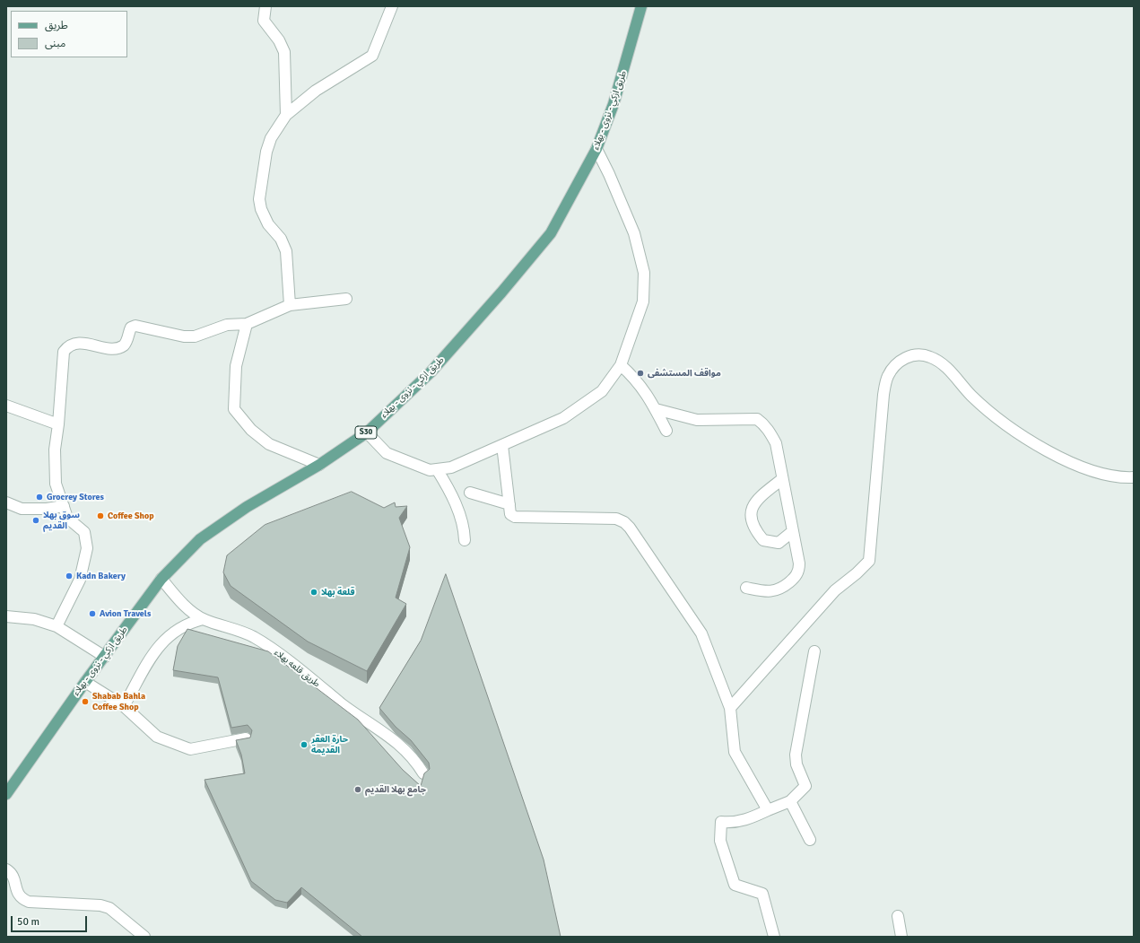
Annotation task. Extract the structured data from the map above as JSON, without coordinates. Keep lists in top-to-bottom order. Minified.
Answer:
{"streets":{"main road":["طريق ازكي - نزوى - بهلاء","S30"],"street":["طريق قلعه بهلاء"]},"crossings":[["طريق ازكي - نزوى - بهلاء","طريق قلعه بهلاء"]],"places":["مواقف المستشفى","Grocrey Stores","Coffee Shop","سوق بهلا القديم","Kadn Bakery","قلعة بهلا","Avion Travels","Shabab Bahla Coffee Shop","حارة العقر القديمة","جامع بهلا القديم"],"legend":["طريق","مبنى"],"scale_bar":"50 m"}
